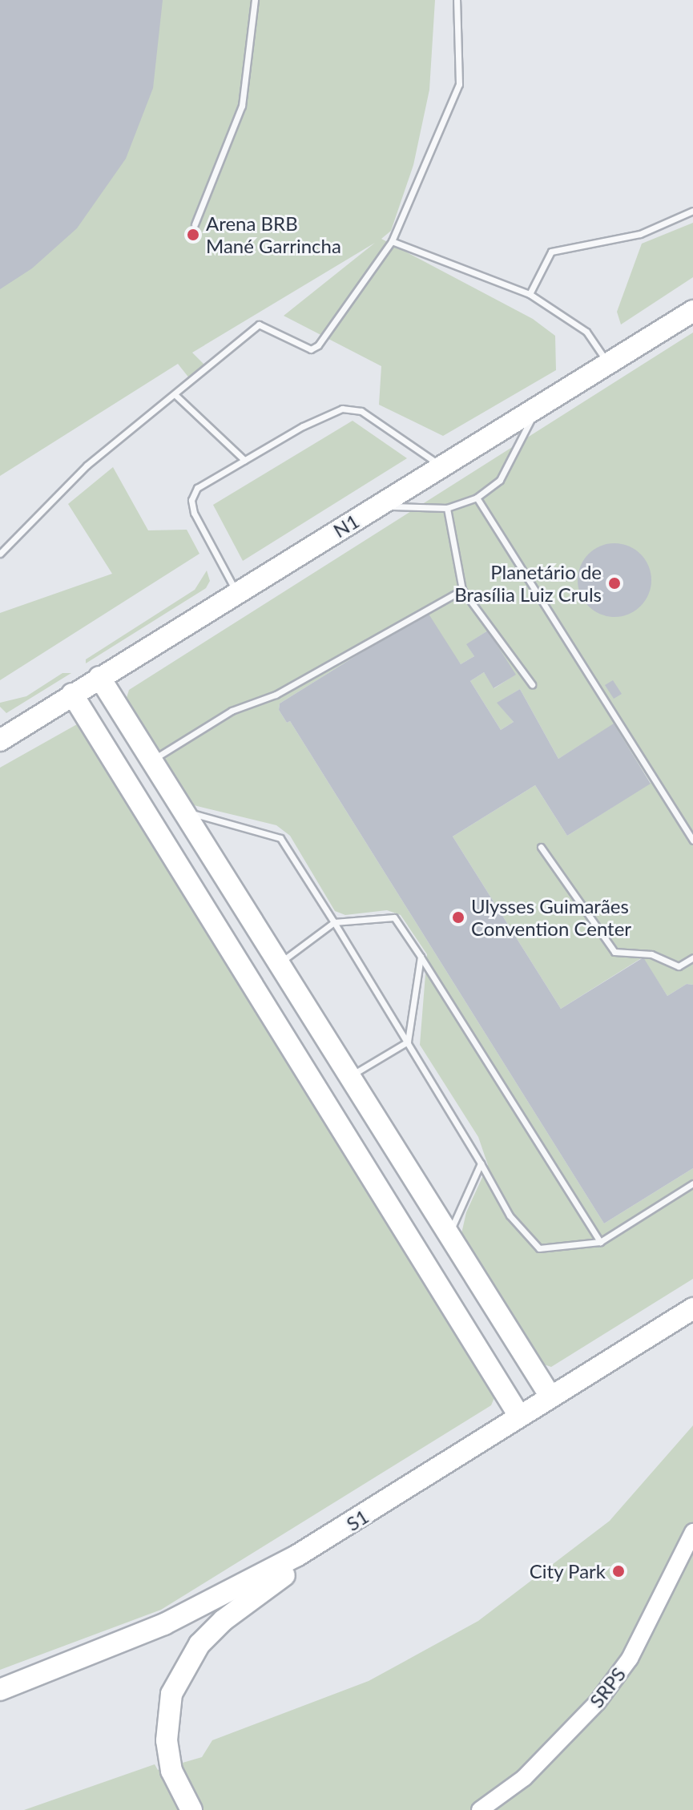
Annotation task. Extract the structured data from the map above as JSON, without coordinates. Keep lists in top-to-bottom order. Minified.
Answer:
{"streets":{"highway":["N1","S1"],"main road":["SRPS"]},"places":["Arena BRB Mané Garrincha","Planetário de Brasília Luiz Cruls","Ulysses Guimarães Convention Center","City Park"]}
